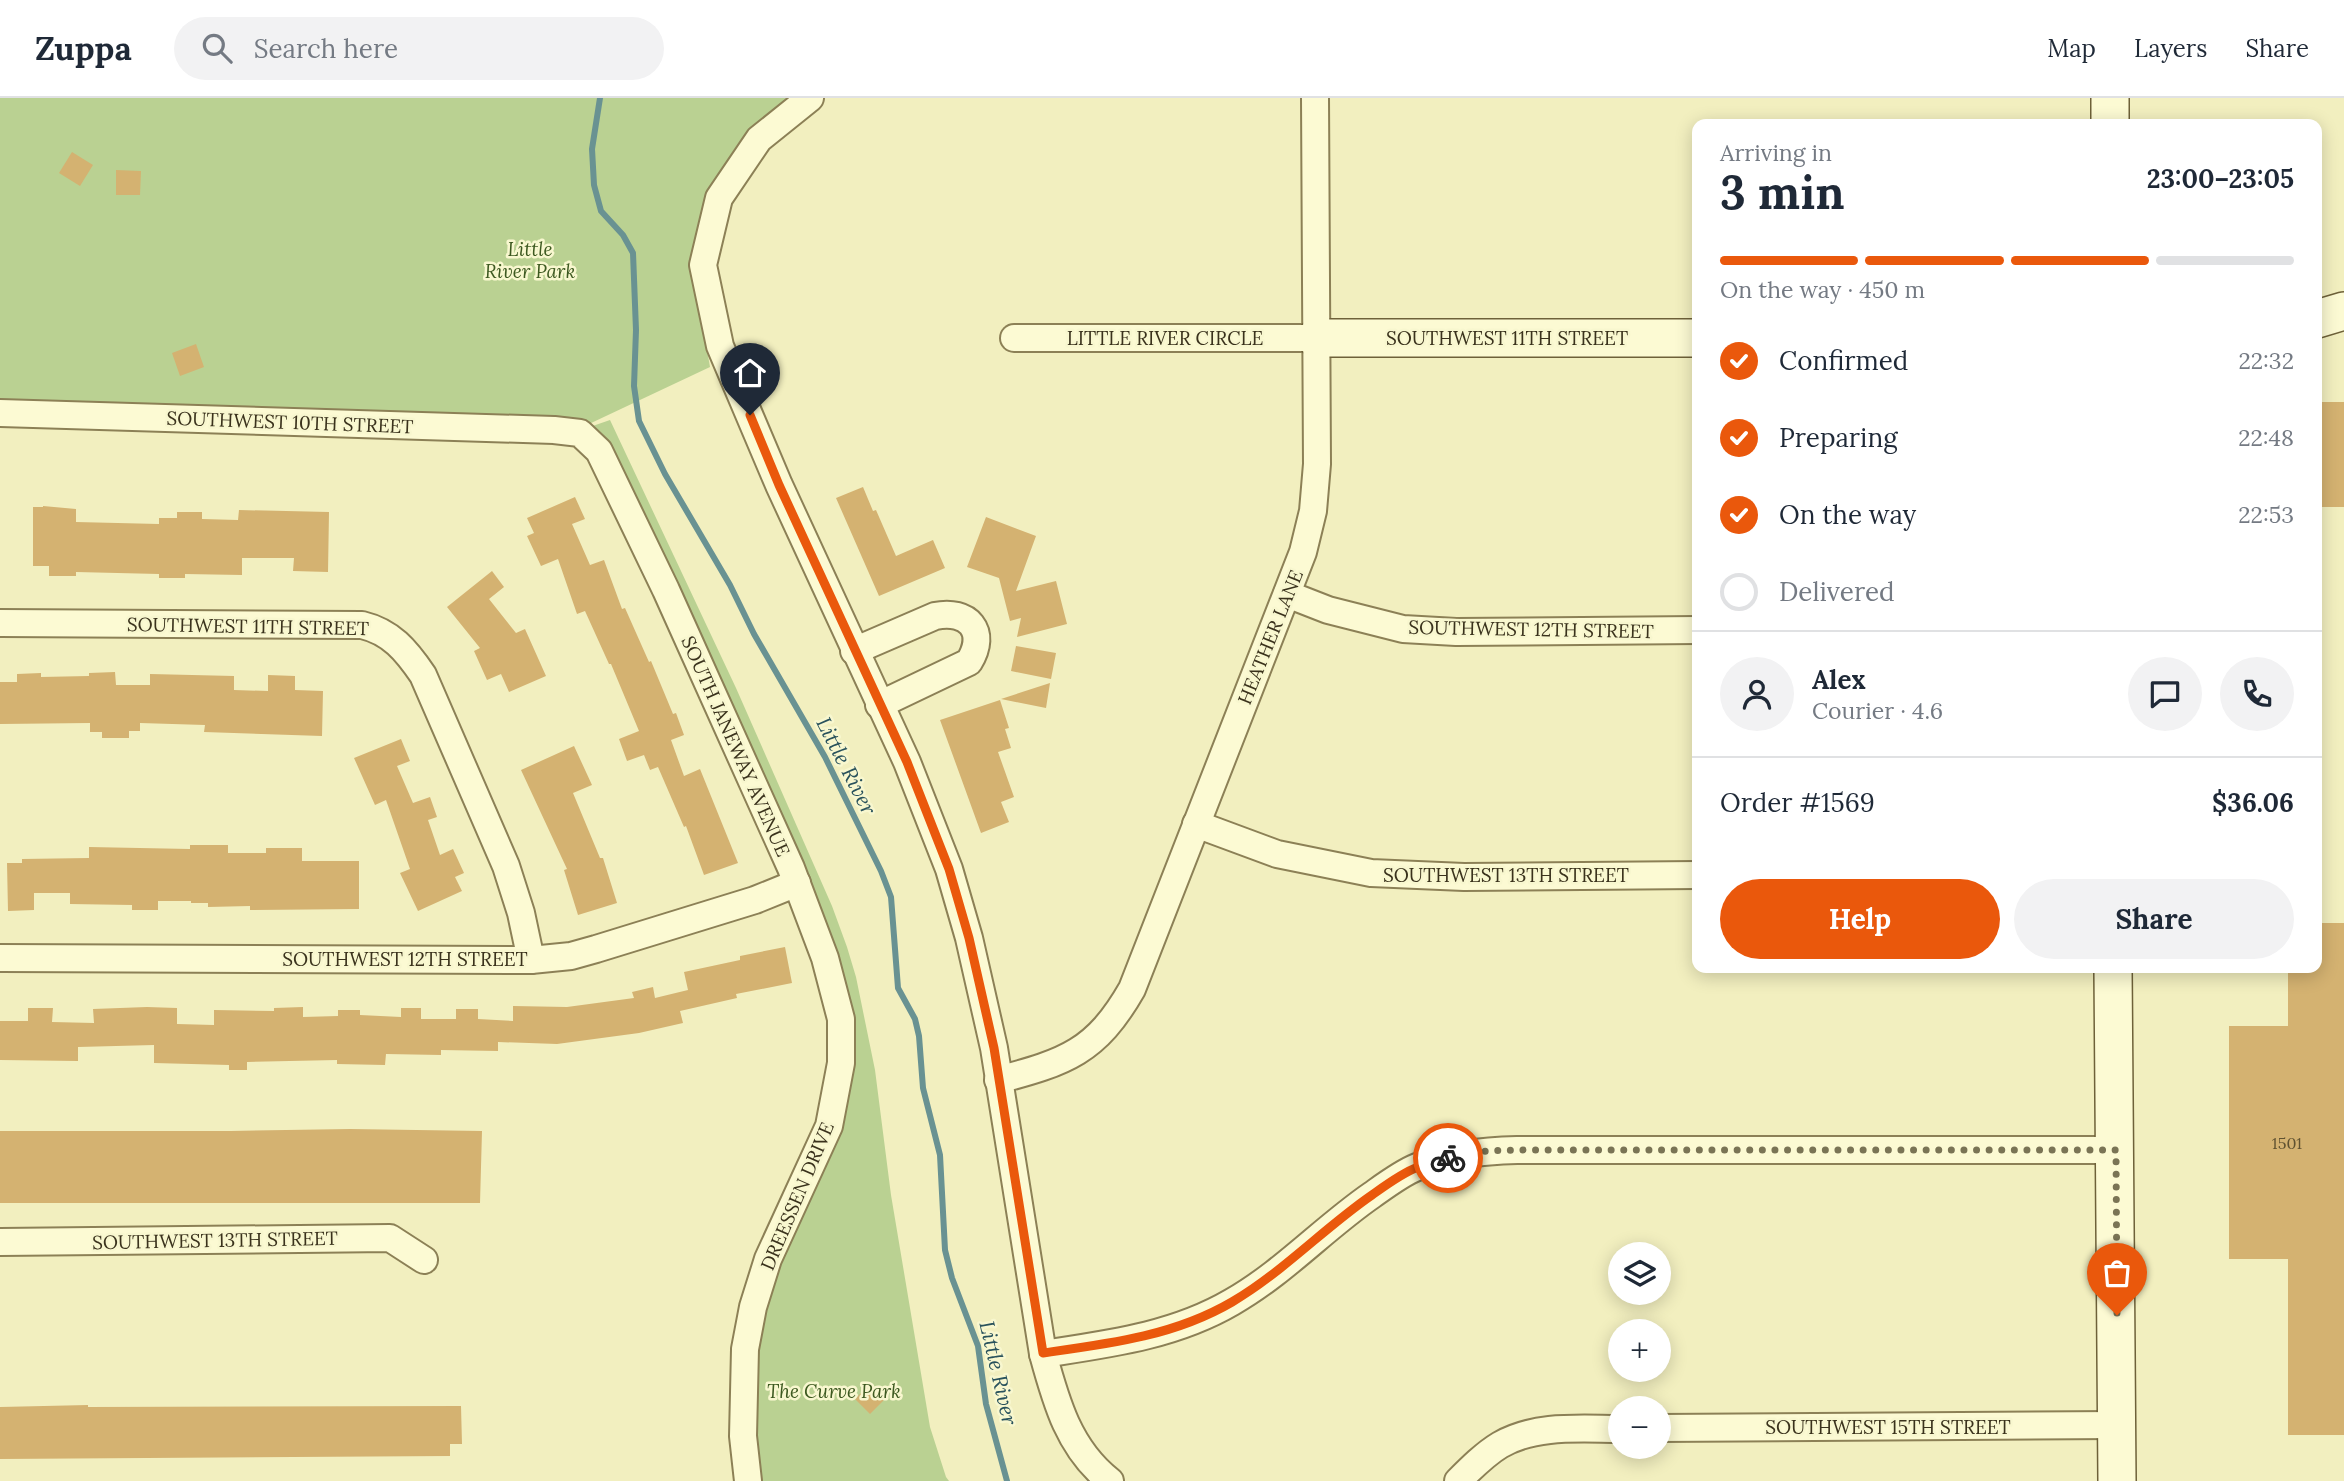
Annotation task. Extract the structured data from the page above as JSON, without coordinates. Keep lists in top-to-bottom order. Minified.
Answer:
{"streets":{"main road":["SOUTHWEST 11TH STREET"],"street":["LITTLE RIVER CIRCLE","SOUTHWEST 10TH STREET","SOUTHWEST 12TH STREET","HEATHER LANE","SOUTH JANEWAY AVENUE","SOUTHWEST 13TH STREET","DREESSEN DRIVE","SOUTHWEST 15TH STREET"]},"crossings":[["LITTLE RIVER CIRCLE","SOUTHWEST 11TH STREET"],["LITTLE RIVER CIRCLE","HEATHER LANE"],["SOUTHWEST 11TH STREET","SOUTHWEST 12TH STREET"],["SOUTHWEST 11TH STREET","HEATHER LANE"],["SOUTHWEST 10TH STREET","SOUTH JANEWAY AVENUE"],["SOUTHWEST 12TH STREET","HEATHER LANE"],["SOUTHWEST 12TH STREET","SOUTH JANEWAY AVENUE"],["HEATHER LANE","SOUTHWEST 13TH STREET"],["SOUTH JANEWAY AVENUE","DREESSEN DRIVE"]],"water":["Little River"],"parks":["Little River Park","The Curve Park"],"house_numbers":["1501"],"page":{"header":"Zuppa","search":"Search here","nav":["Map","Layers","Share"],"heading":["3 min","Arriving in","23:00–23:05"],"panel":["Alex","Courier · 4.6","Order #1569","$36.06"],"bar":"On the way · 450 m","list":[["Confirmed","22:32"],["Preparing","22:48"],["On the way","22:53"],"Delivered"],"buttons":["Help","Share"],"map_buttons":["+","−"]}}
